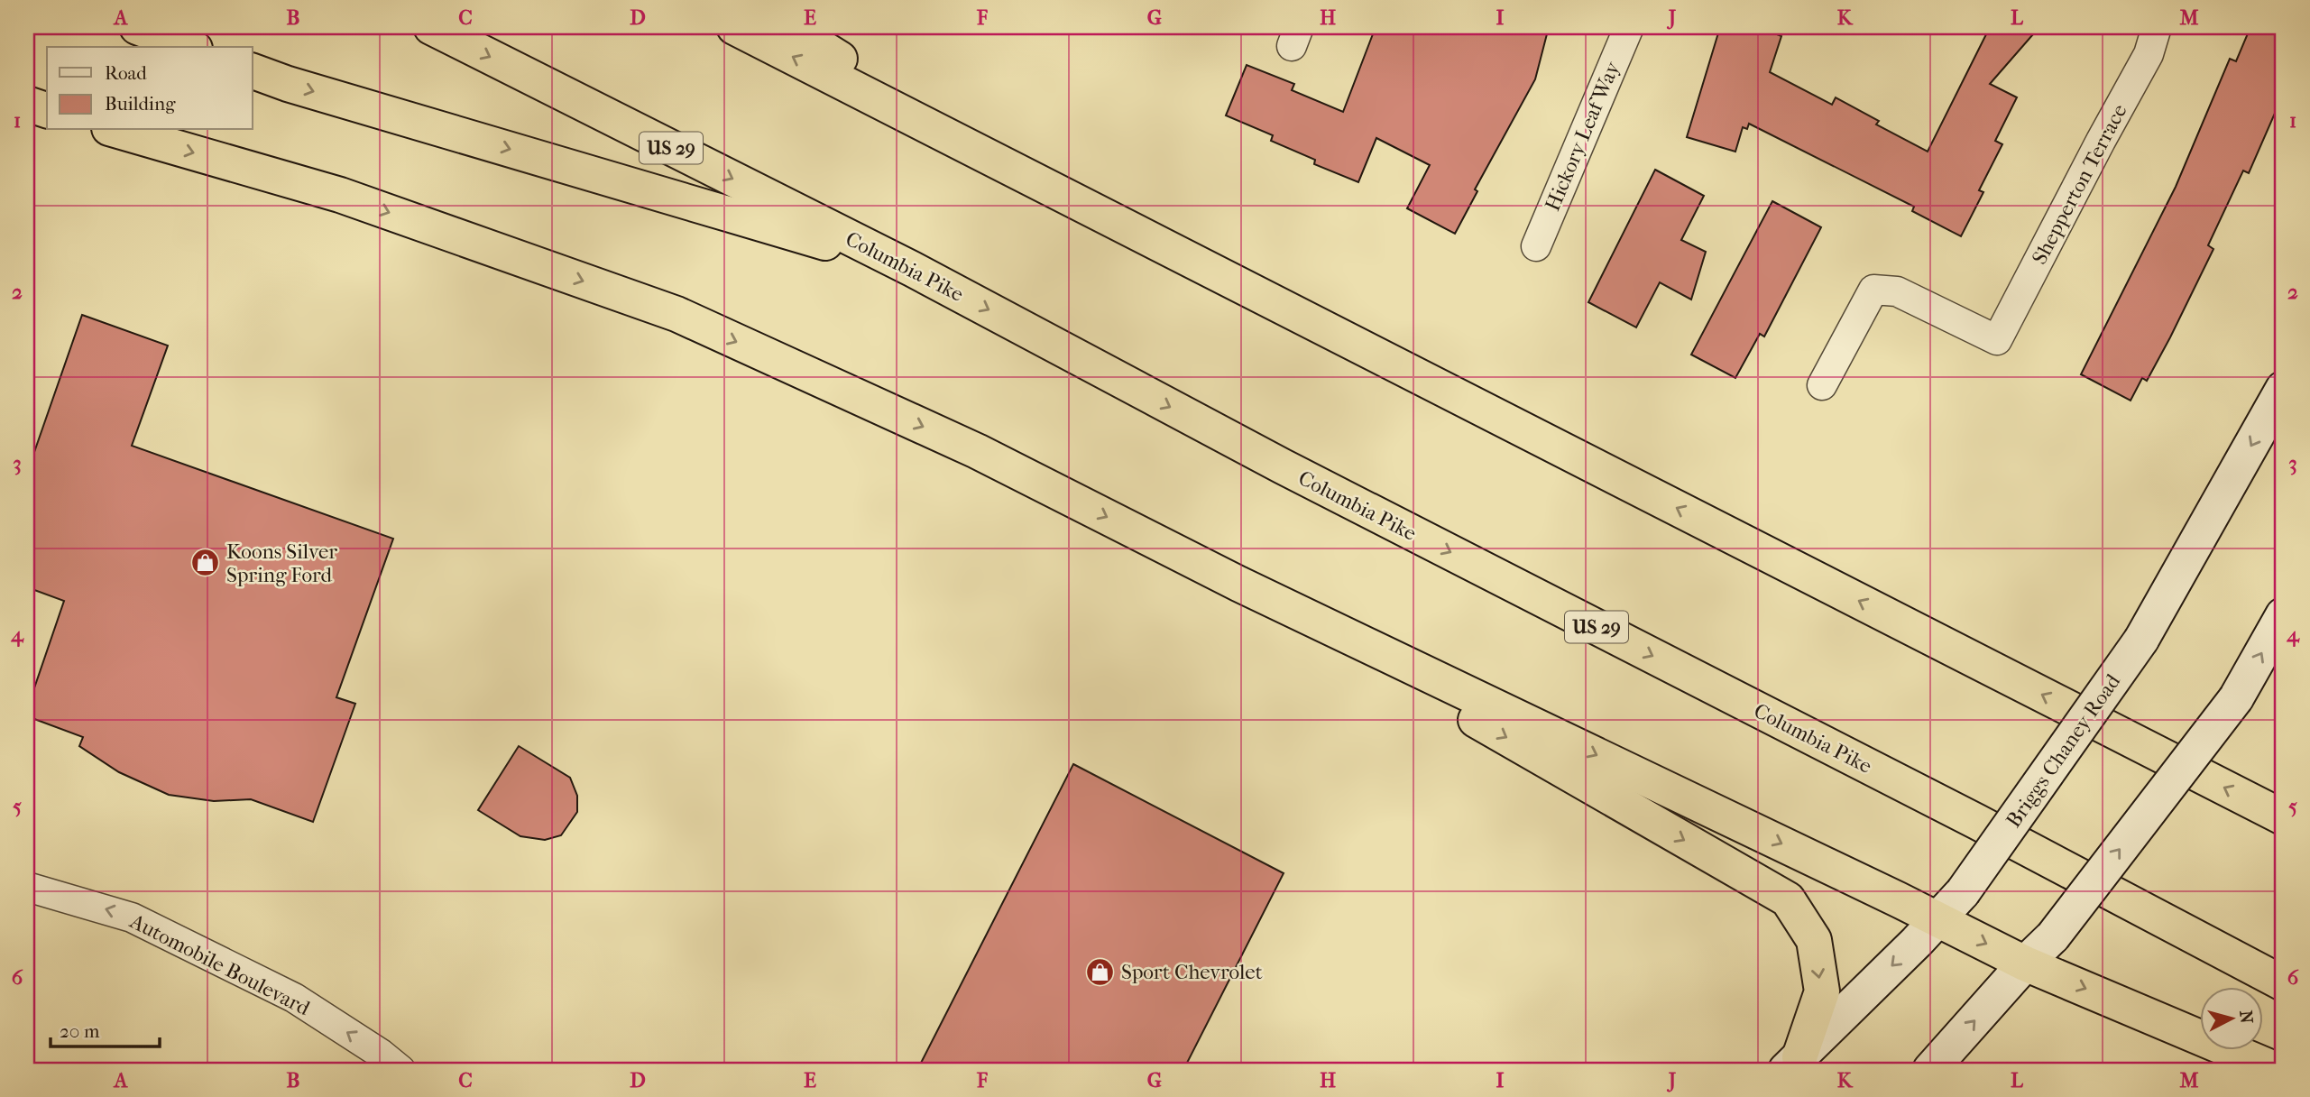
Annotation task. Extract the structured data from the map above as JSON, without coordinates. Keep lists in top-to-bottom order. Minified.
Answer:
{"streets":{"highway":["US 29","Columbia Pike"],"main road":["Briggs Chaney Road"],"street":["Hickory Leaf Way","Shepperton Terrace","Automobile Boulevard"]},"one_way":["Automobile Boulevard"],"places":{"shop":["Koons Silver Spring Ford","Sport Chevrolet"]},"legend":["Road","Building"],"scale_bar":"20 m","north":"right","grid":{"columns":["A","B","C","D","E","F","G","H","I","J","K","L","M"],"rows":["1","2","3","4","5","6"]}}
